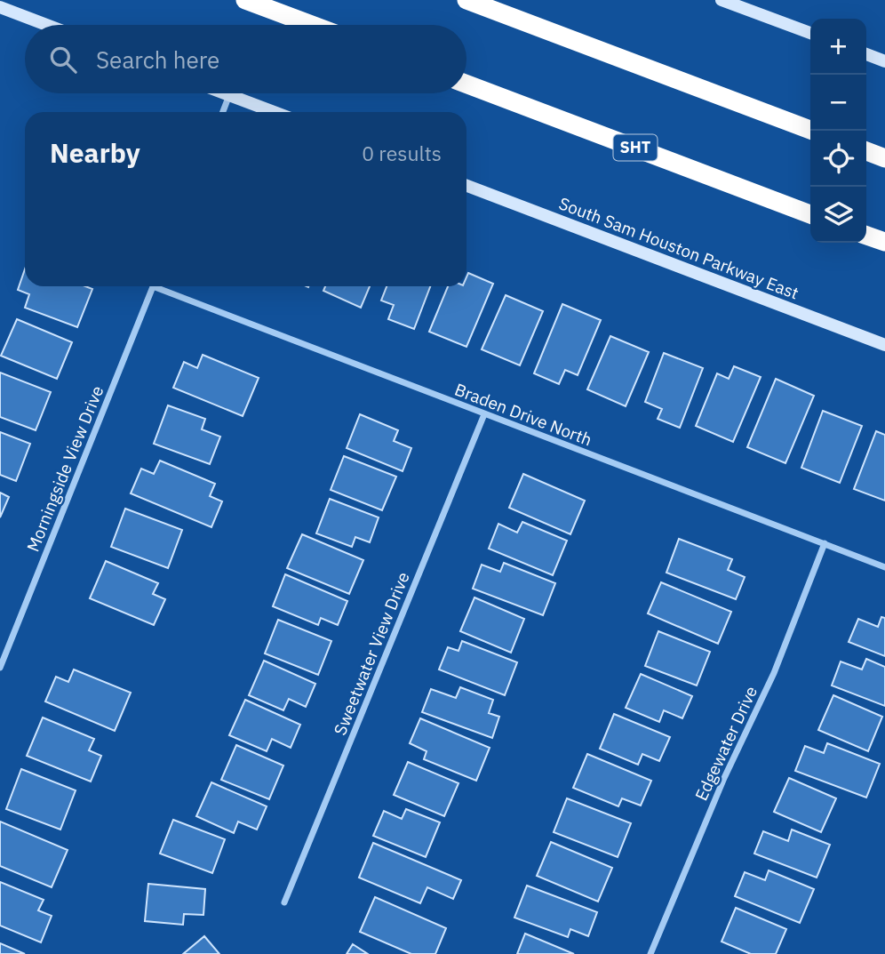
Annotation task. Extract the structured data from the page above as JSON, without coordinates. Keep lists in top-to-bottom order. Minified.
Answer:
{"streets":{"highway":["SHT"],"main road":["South Sam Houston Parkway East"],"street":["Braden Drive North","Morningside View Drive","Sweetwater View Drive","Edgewater Drive"]},"crossings":[["Braden Drive North","Sweetwater View Drive"],["Braden Drive North","Edgewater Drive"]],"page":{"map_buttons":["+","−"],"search":"Search here","heading":["Nearby","0 results"]}}
